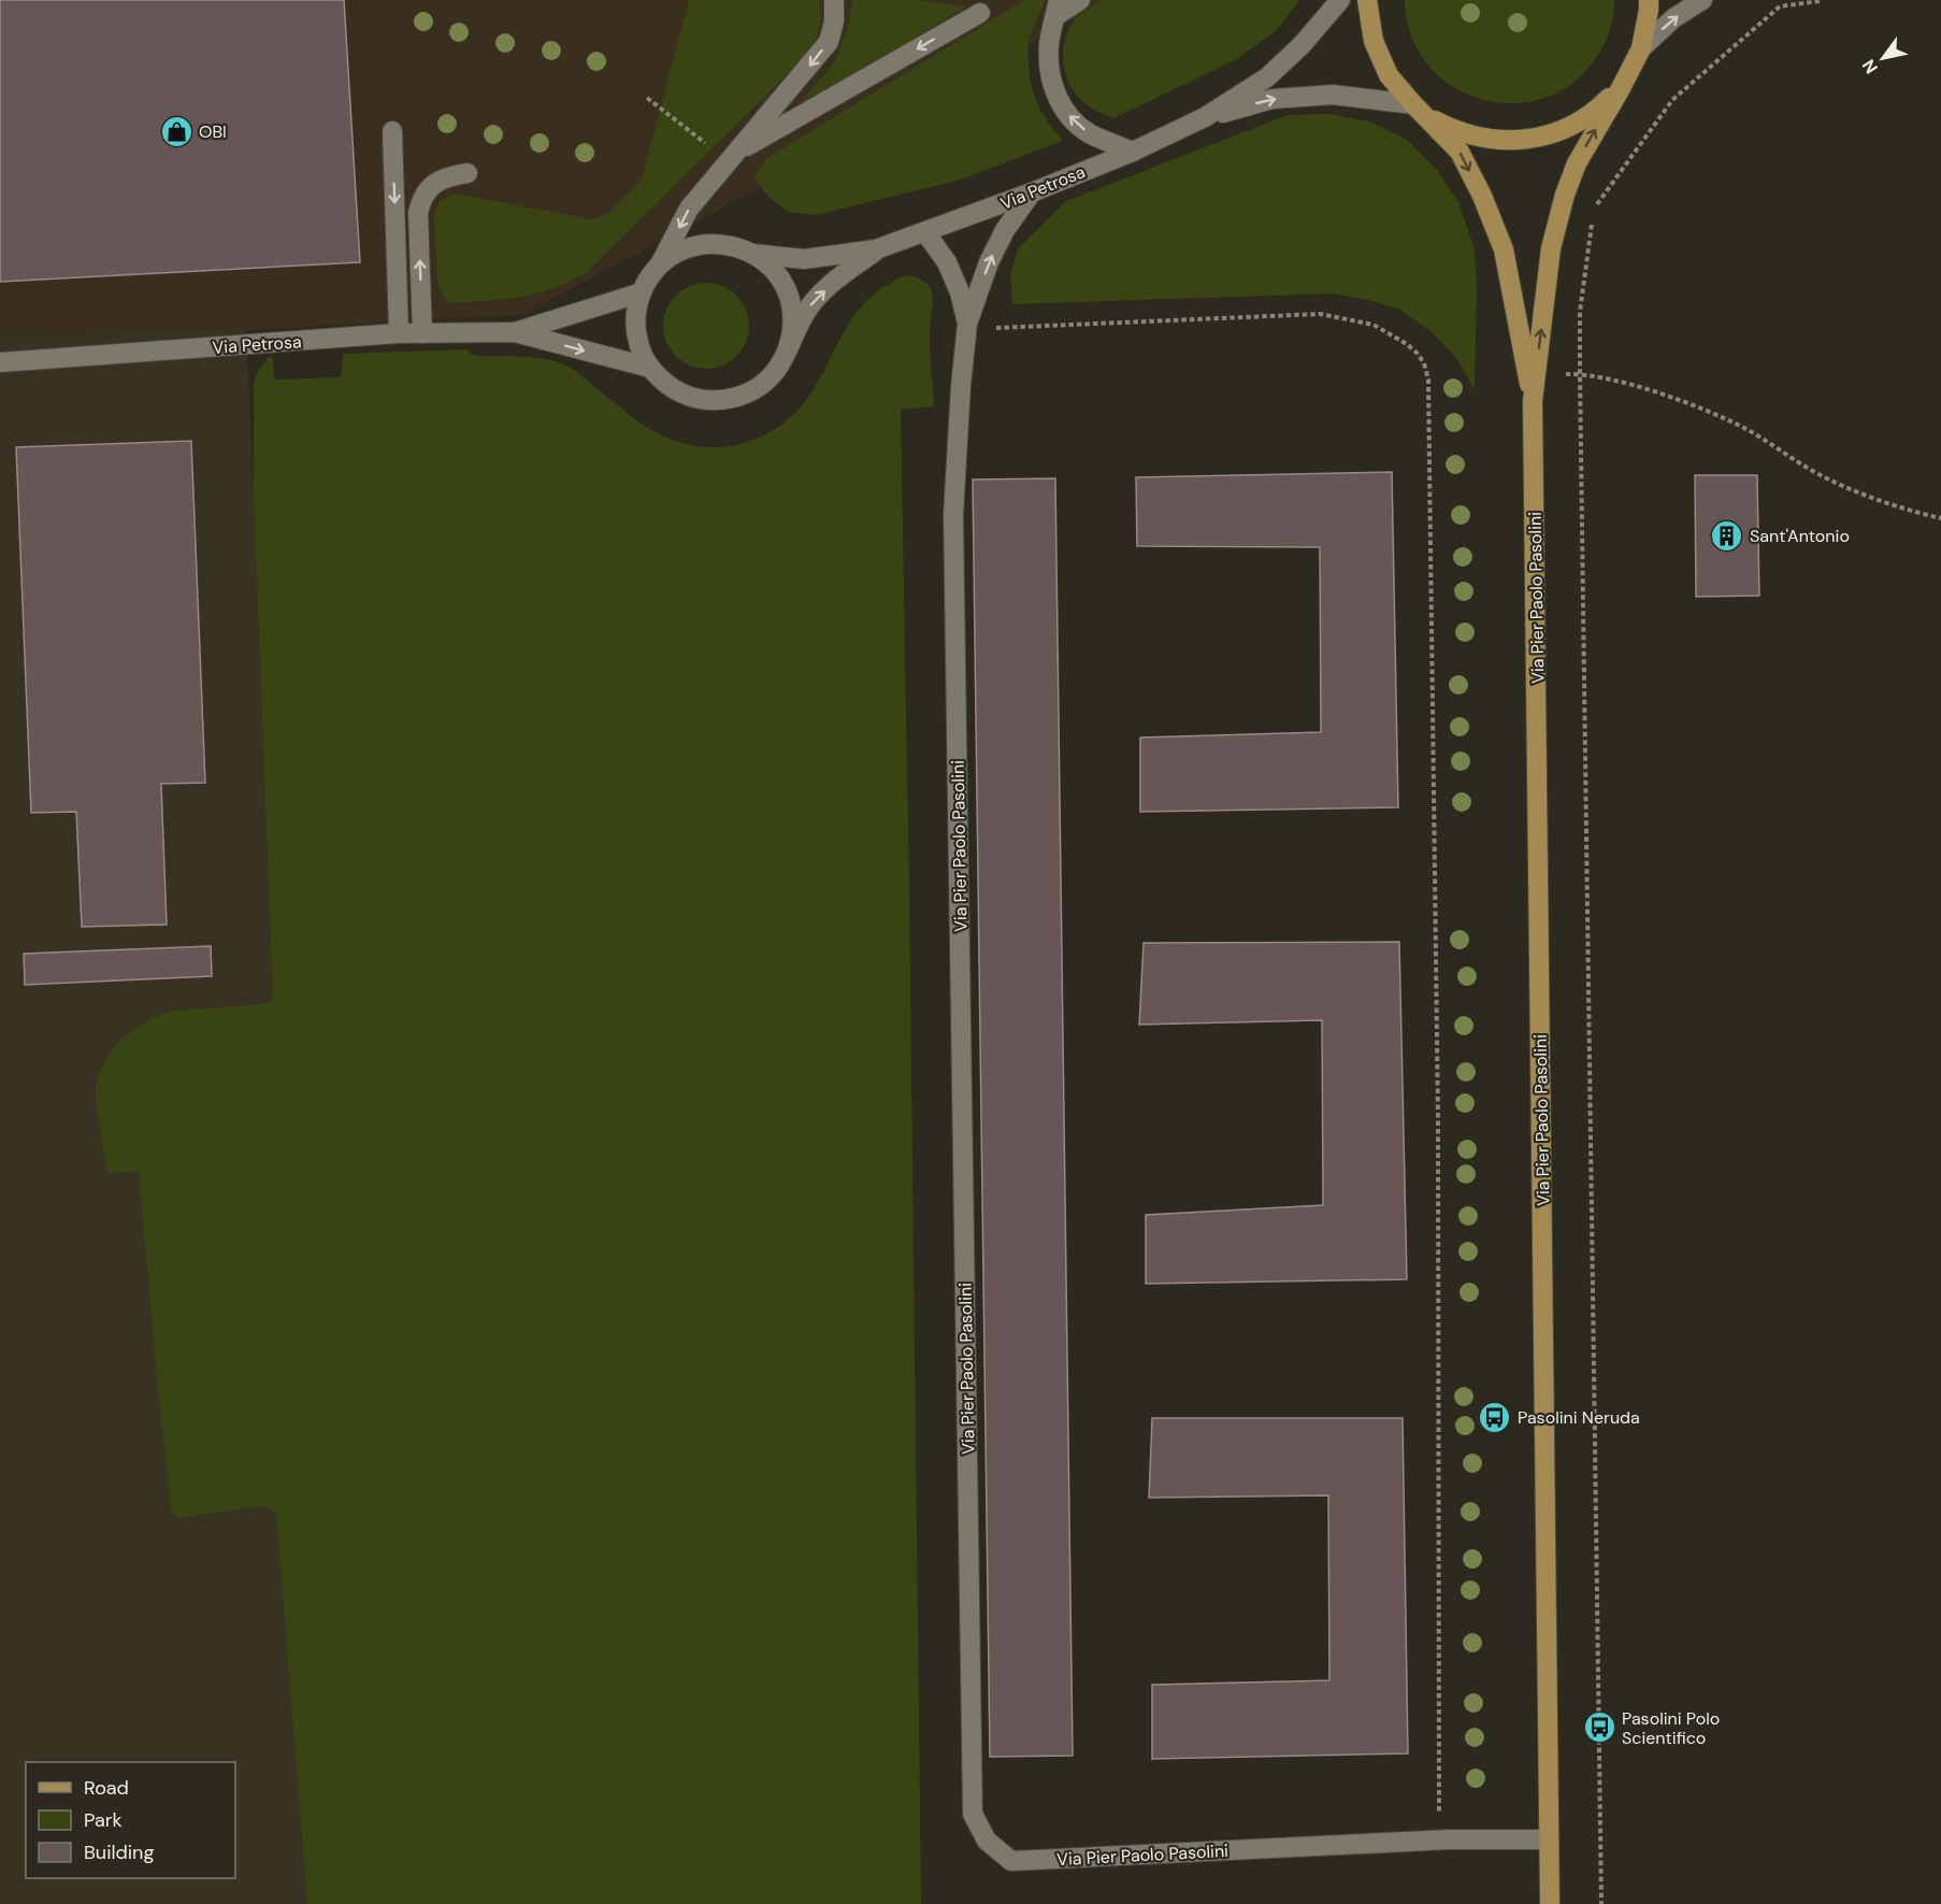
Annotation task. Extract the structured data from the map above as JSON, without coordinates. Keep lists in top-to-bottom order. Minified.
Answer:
{"streets":{"main road":["Via Pier Paolo Pasolini"],"street":["Via Petrosa"]},"crossings":[["Via Petrosa","Via Pier Paolo Pasolini"]],"places":{"shop":["OBI"],"building":["Sant'Antonio"],"bus stop":["Pasolini Neruda","Pasolini Polo Scientifico"]},"legend":["Road","Park","Building"],"north":"bottom left"}
